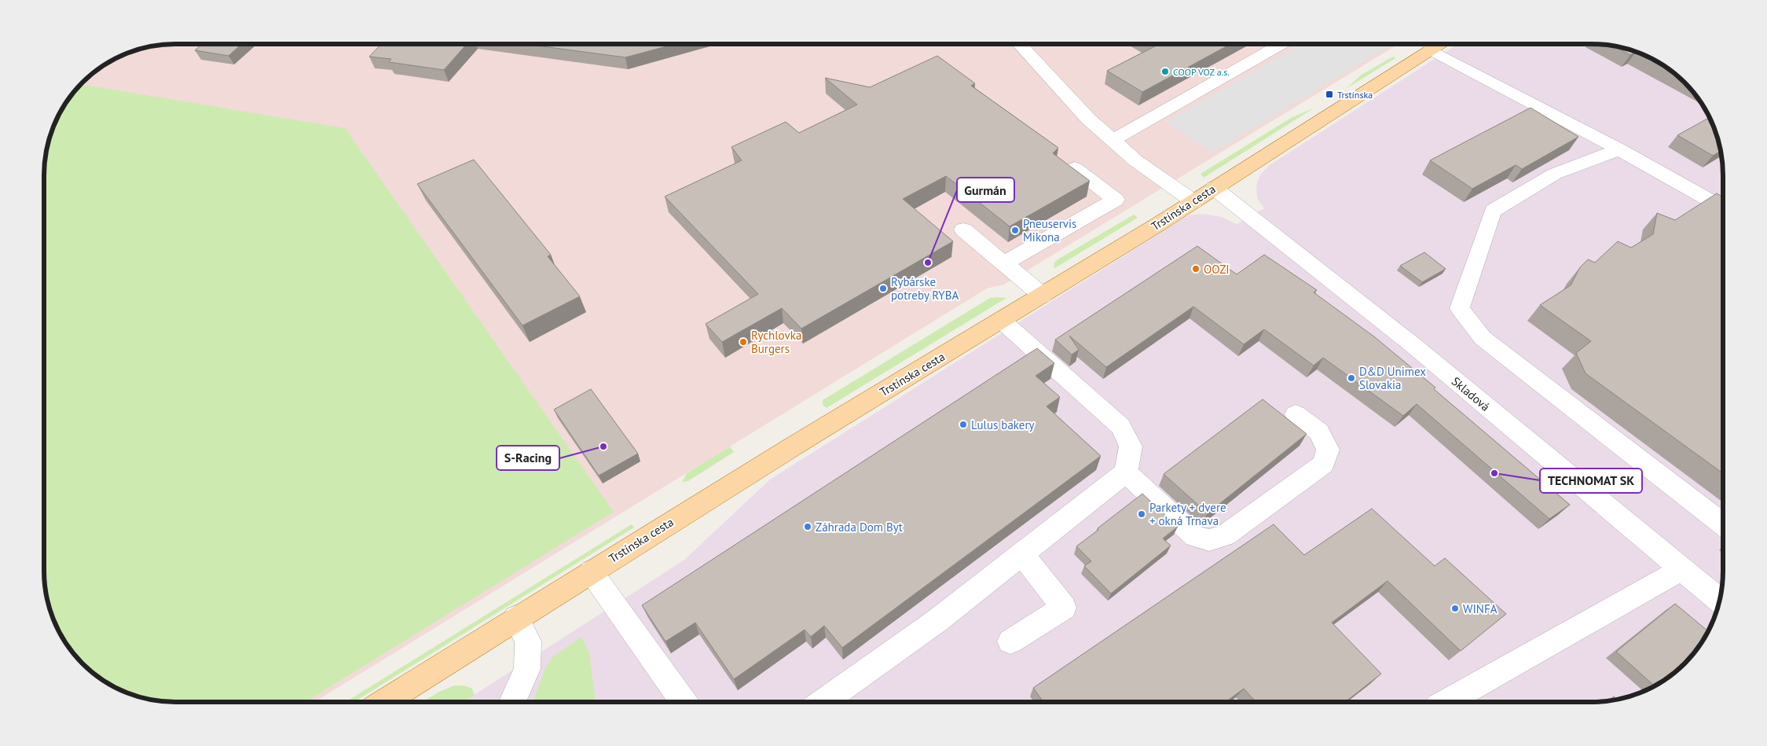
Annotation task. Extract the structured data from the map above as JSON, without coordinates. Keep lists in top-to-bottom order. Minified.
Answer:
{"streets":{"main road":["Trstínska cesta"],"street":["Skladová"]},"crossings":[["Trstínska cesta","Skladová"]],"places":{"other":["COOP VOZ a.s.","Pneuservis Mikona","Gurmán","OOZI","Rybárske potreby RYBA","Rychlovka Burgers","D&D Unimex Slovakia","Lulus bakery","S-Racing","TECHNOMAT SK","Parkety + dvere + okná Trnava","Záhrada Dom Byt","WINFA"],"transit":["Trstínska"]}}
